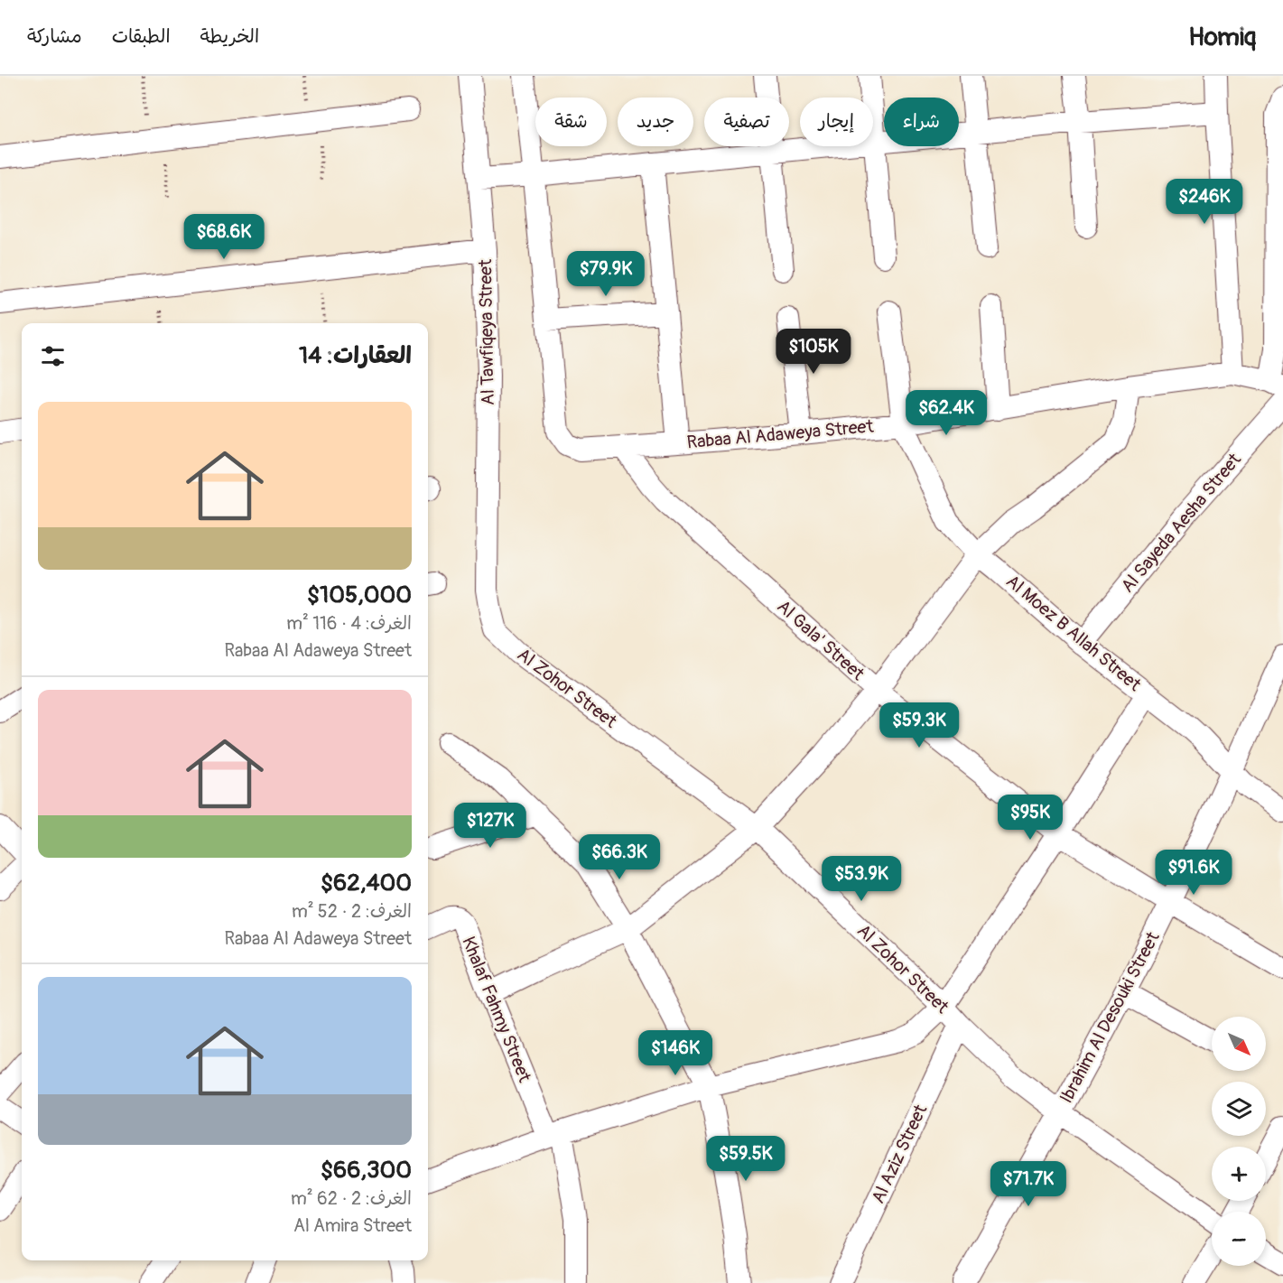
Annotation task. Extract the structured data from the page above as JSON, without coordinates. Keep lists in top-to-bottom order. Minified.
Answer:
{"streets":{"street":["Al Tawfiqeya Street","Rabaa Al Adaweya Street","Al Sayeda Aesha Street","Al Moez B Allah Street","Al Gala' Street","Al Zohor Street","Khalaf Fahmy Street","Ibrahim Al Desouki Street","Al Aziz Street"]},"crossings":[["Al Tawfiqeya Street","Al Zohor Street"],["Rabaa Al Adaweya Street","Al Moez B Allah Street"],["Rabaa Al Adaweya Street","Al Gala' Street"],["Al Sayeda Aesha Street","Al Moez B Allah Street"],["Al Moez B Allah Street","Ibrahim Al Desouki Street"],["Al Gala' Street","Ibrahim Al Desouki Street"],["Al Zohor Street","Ibrahim Al Desouki Street"],["Al Zohor Street","Al Aziz Street"]],"north":"bottom right","page":{"header":"Homiq","nav":["الخريطة","الطبقات","مشاركة"],"chip":["شراء","إيجار","تصفية","جديد","شقة"],"price":["$246K","$68.6K","$79.9K","$105K","$62.4K","$59.3K","$95K","$127K","$66.3K","$91.6K","$53.9K","$146K","$59.5K","$71.7K"],"heading":"العقارات: 14","list":[{"name":"$105,000","note":"الغرف: 4 · 116 m² · Rabaa Al Adaweya Street"},{"name":"$62,400","note":"الغرف: 2 · 52 m² · Rabaa Al Adaweya Street"},{"name":"$66,300","note":"الغرف: 2 · 62 m² · Al Amira Street"}],"map_buttons":["+","−"]}}
